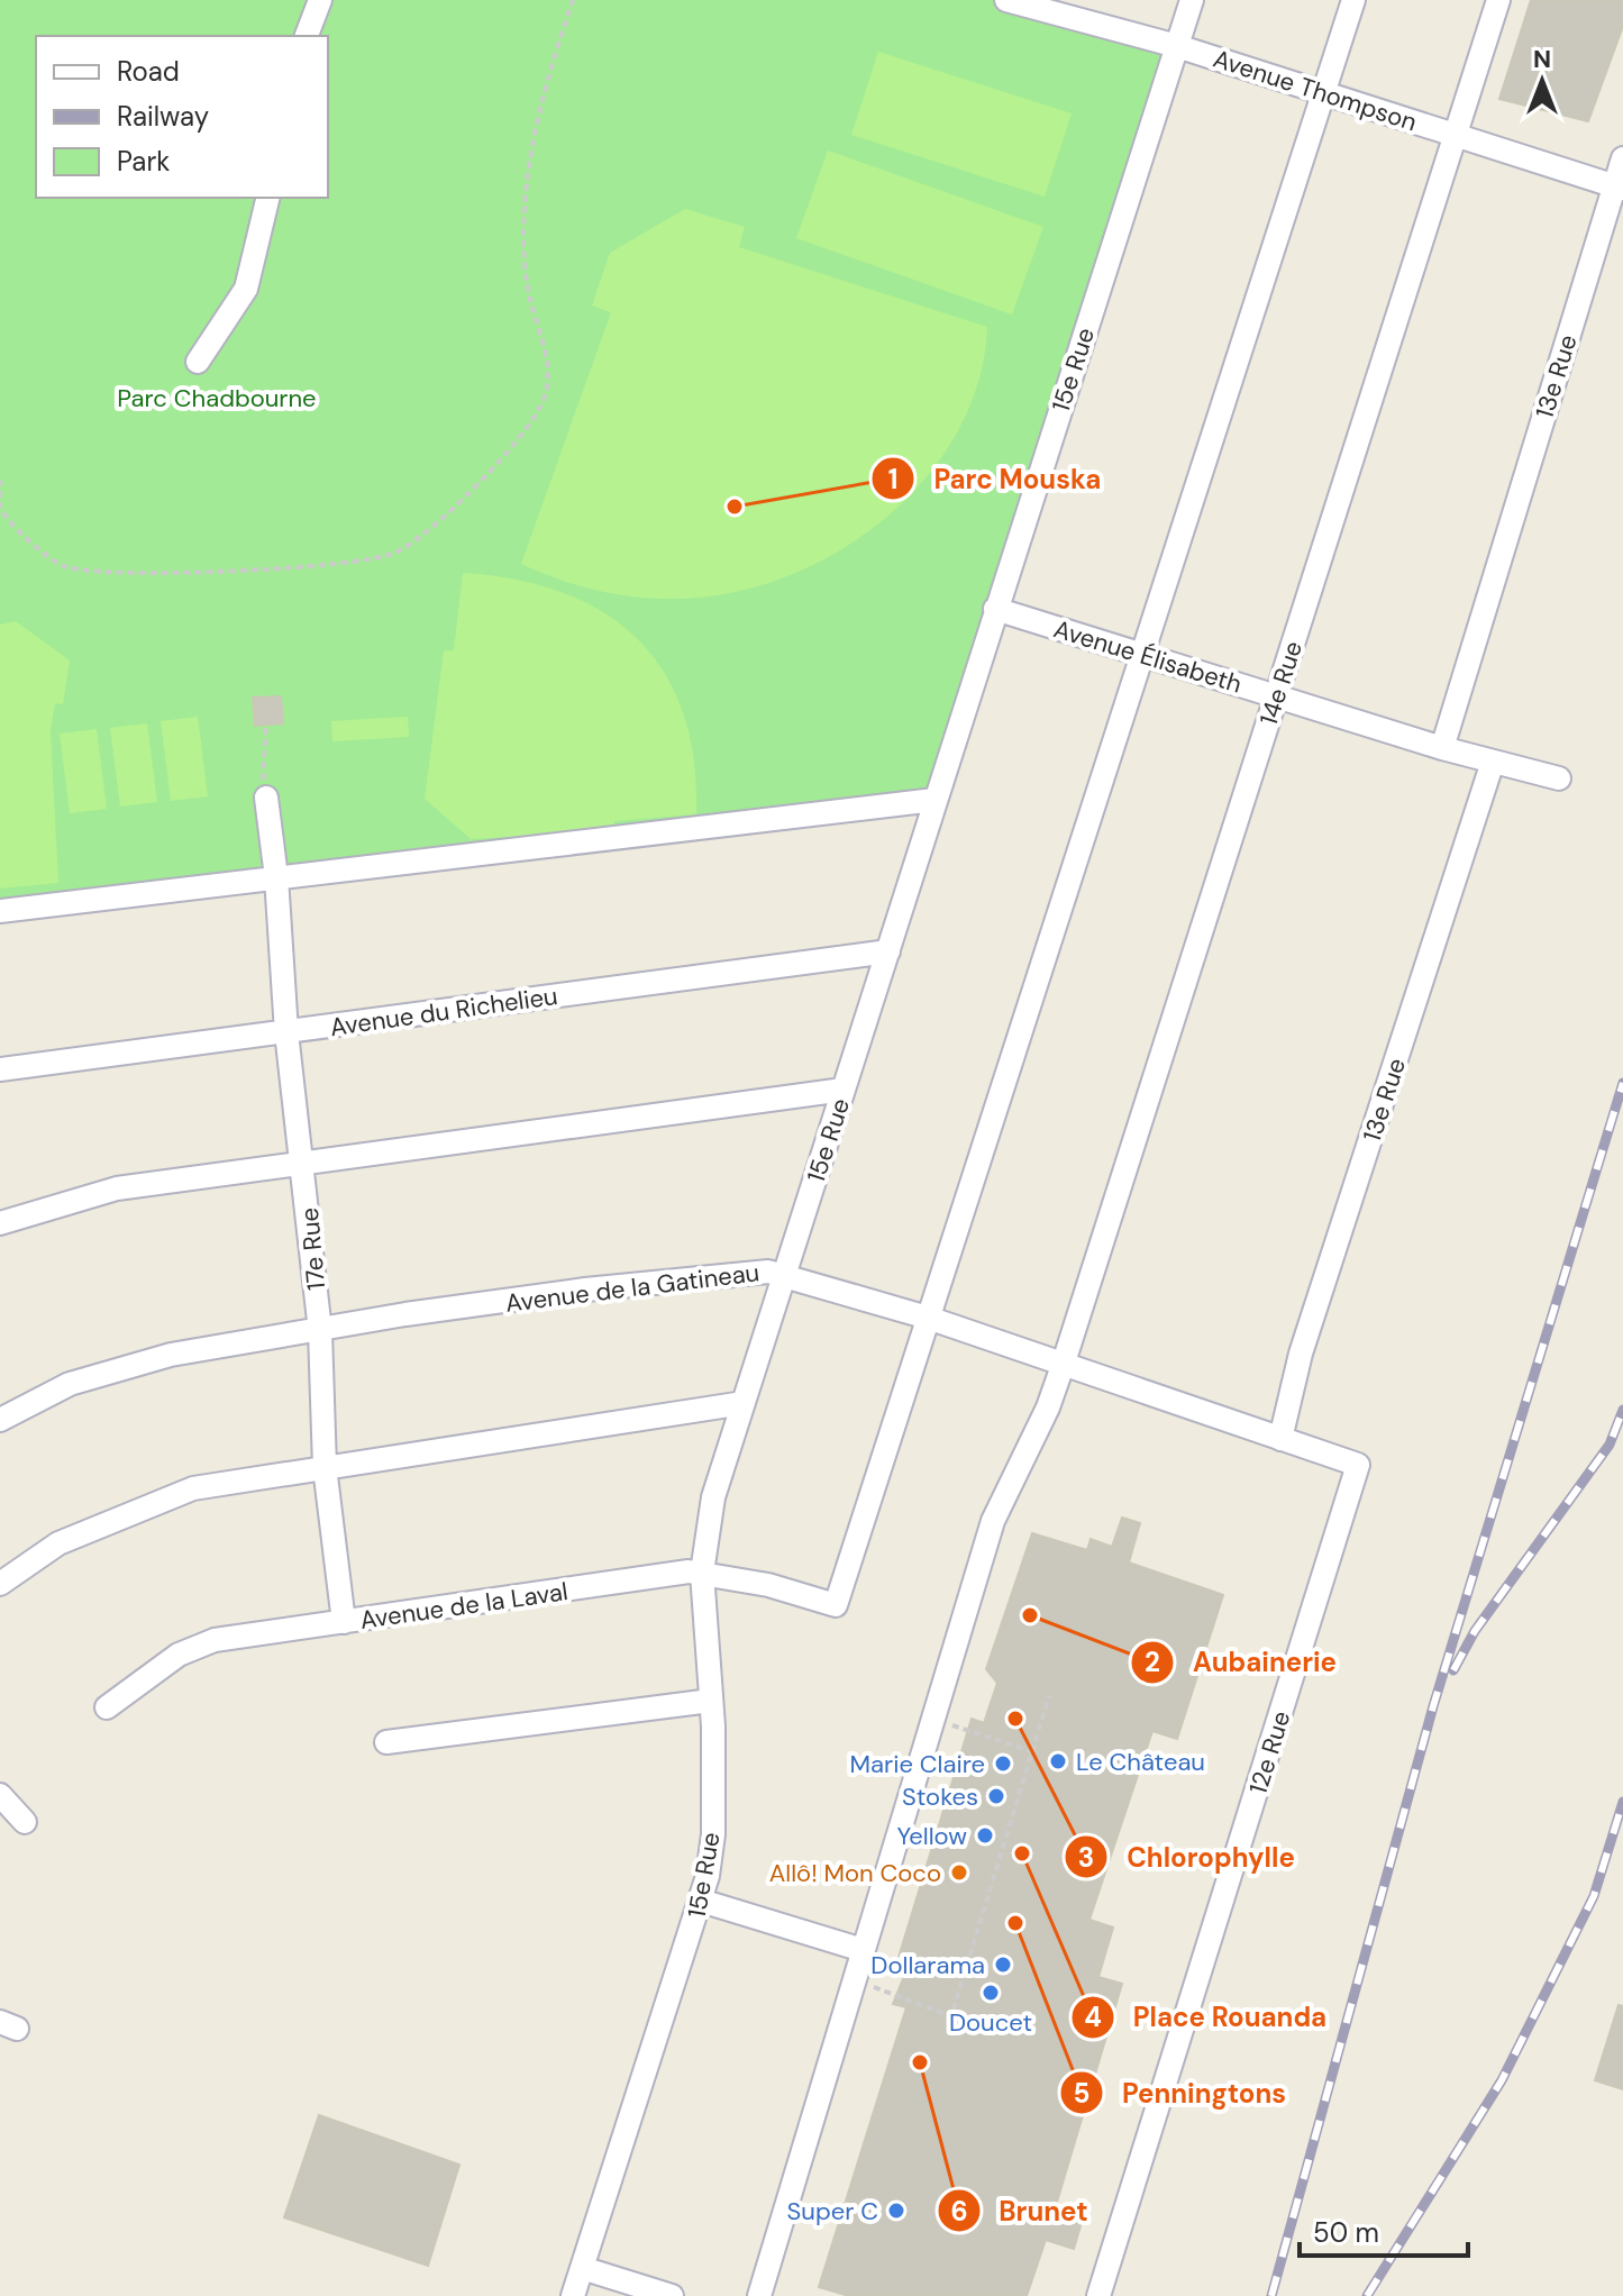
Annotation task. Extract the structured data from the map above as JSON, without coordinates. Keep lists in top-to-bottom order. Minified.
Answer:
{"streets":{"street":["Avenue Thompson","15e Rue","13e Rue","Avenue Élisabeth","14e Rue","Avenue du Richelieu","17e Rue","Avenue de la Gatineau","Avenue de la Laval","12e Rue"]},"crossings":[["Avenue Thompson","15e Rue"],["Avenue Thompson","13e Rue"],["Avenue Thompson","14e Rue"],["15e Rue","Avenue Élisabeth"],["15e Rue","Avenue du Richelieu"],["15e Rue","Avenue de la Gatineau"],["15e Rue","Avenue de la Laval"],["13e Rue","Avenue Élisabeth"],["13e Rue","Avenue de la Gatineau"],["Avenue Élisabeth","14e Rue"],["14e Rue","Avenue de la Gatineau"],["Avenue du Richelieu","17e Rue"],["17e Rue","Avenue de la Gatineau"],["17e Rue","Avenue de la Laval"],["Avenue de la Gatineau","Avenue de la Laval"],["Avenue de la Gatineau","12e Rue"]],"parks":["Parc Chadbourne"],"places":["Parc Mouska","Aubainerie","Chlorophylle","Le Château","Marie Claire","Stokes","Yellow","Place Rouanda","Allô! Mon Coco","Penningtons","Dollarama","Doucet","Brunet","Super C"],"legend":["Road","Railway","Park"],"scale_bar":"50 m","north":"top"}
